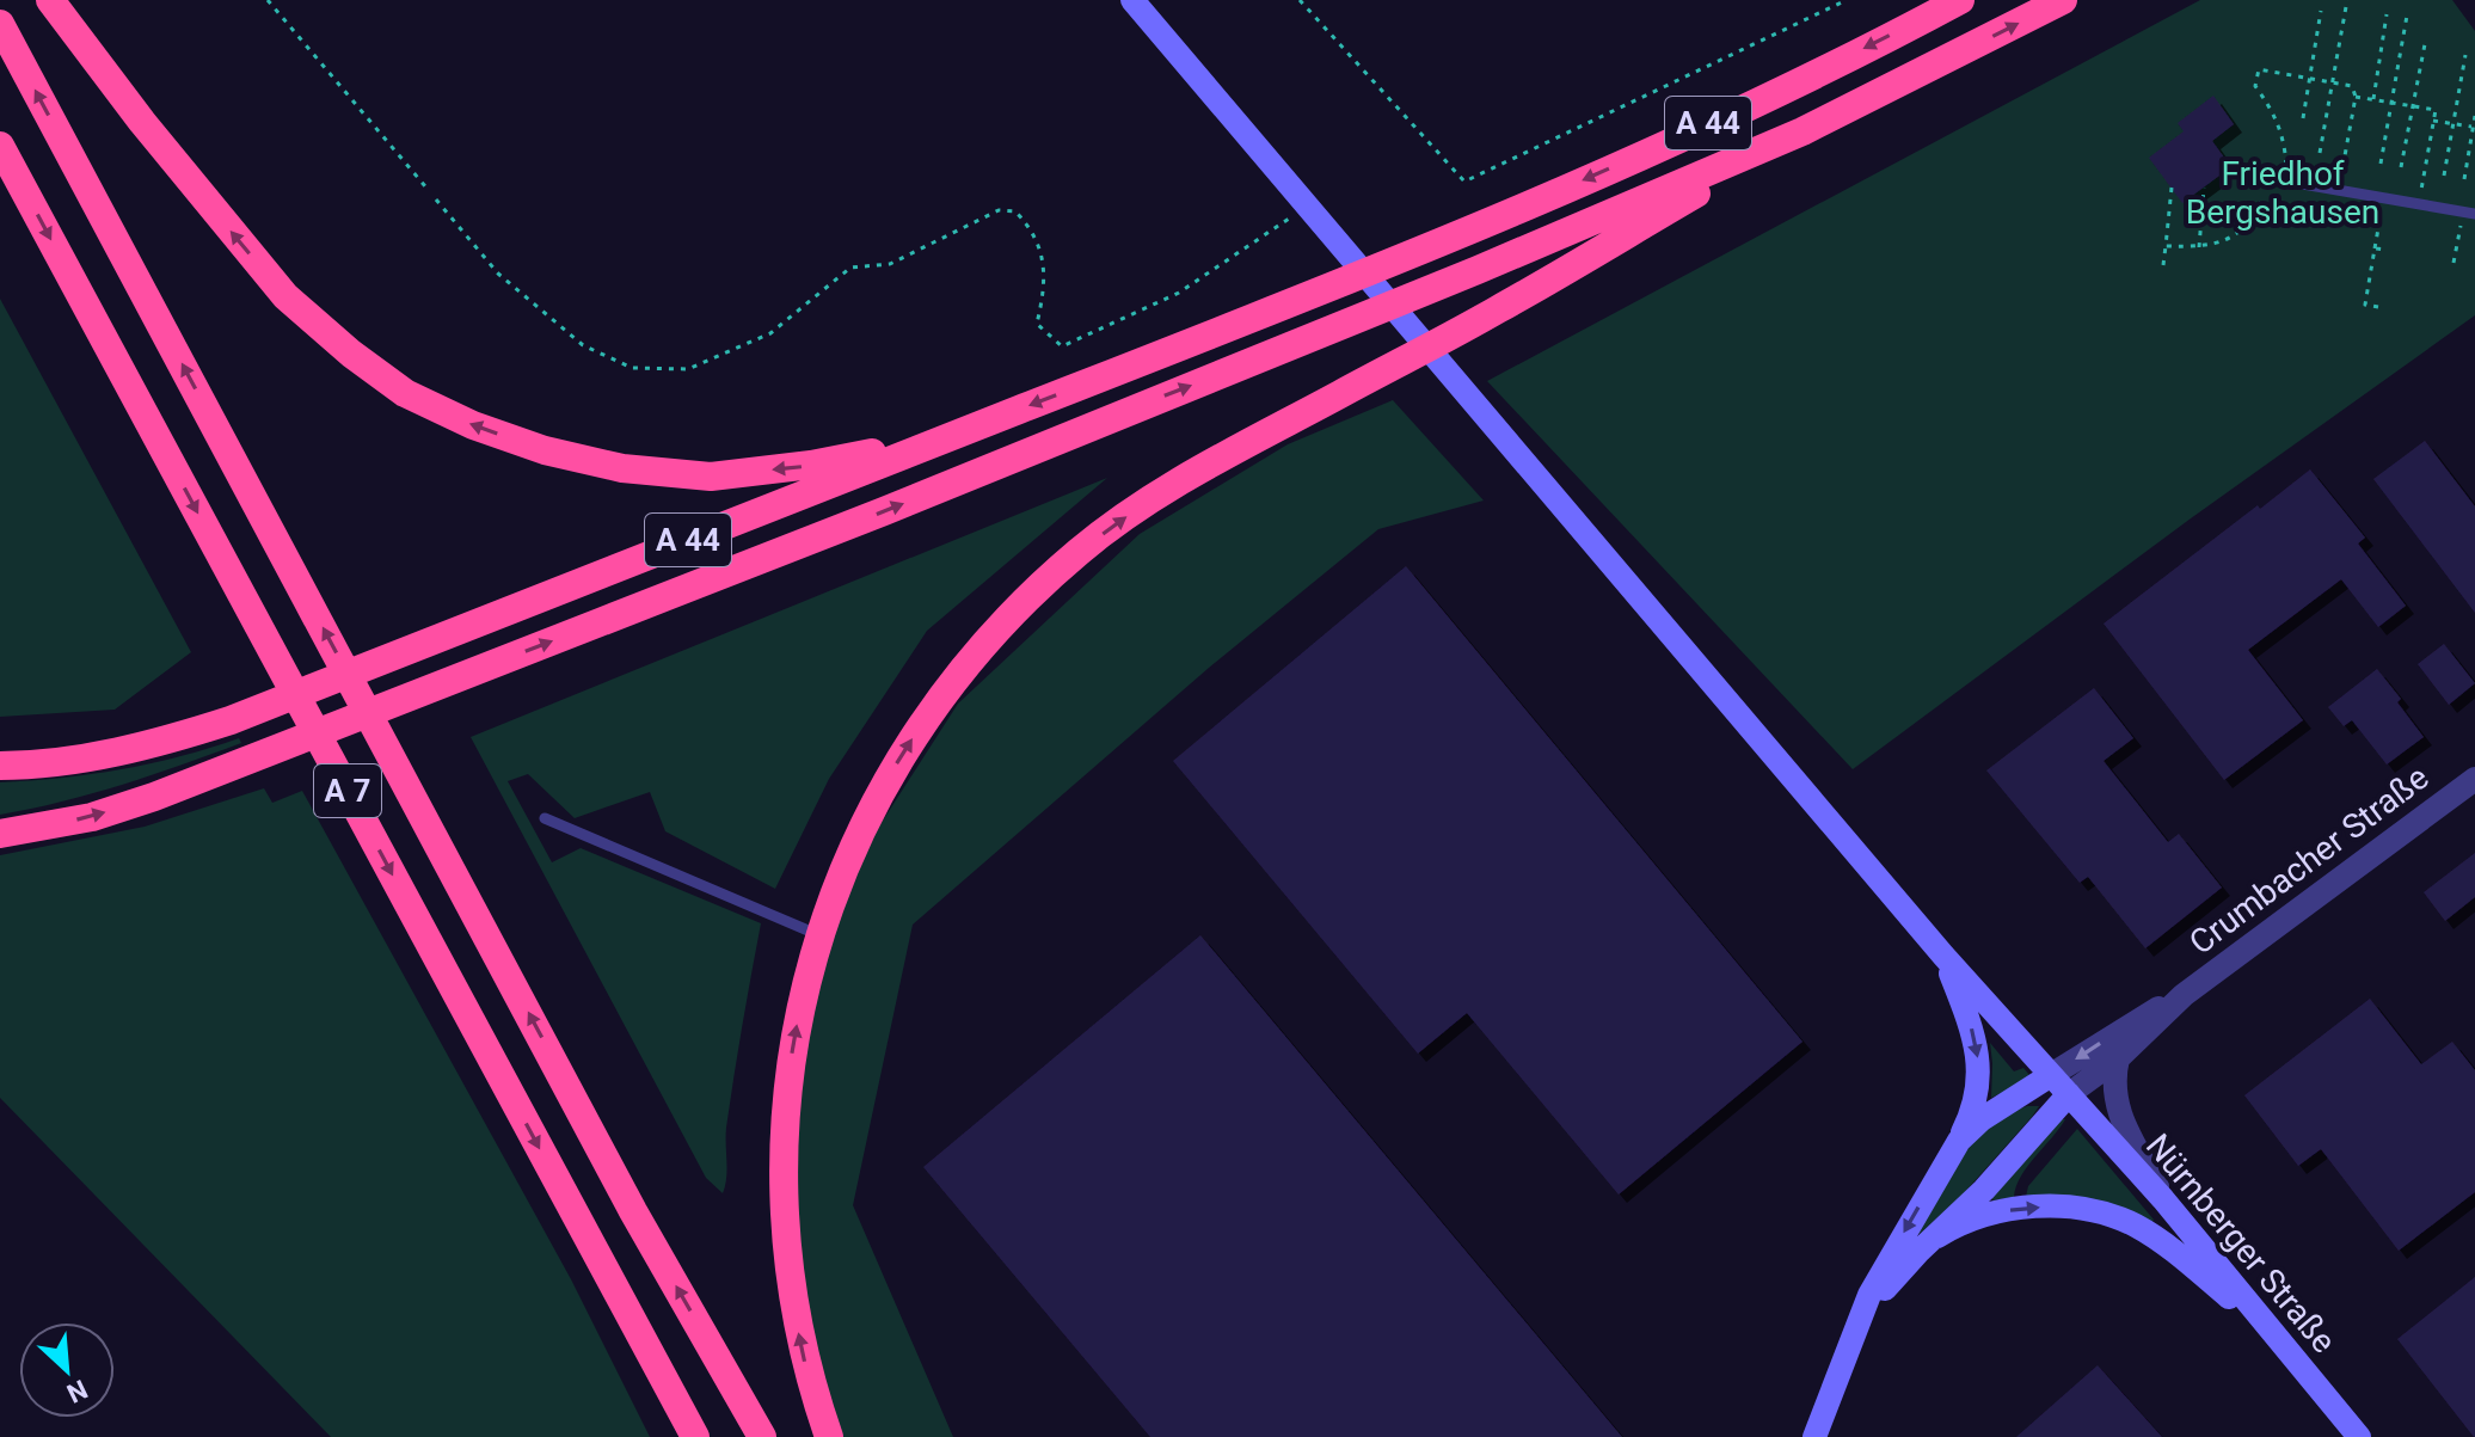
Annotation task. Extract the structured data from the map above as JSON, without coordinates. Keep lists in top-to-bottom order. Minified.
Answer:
{"streets":{"highway":["A 44","A 7"],"main road":["Nürnberger Straße"],"street":["Crumbacher Straße"]},"crossings":[["Crumbacher Straße","Nürnberger Straße"]],"parks":["Friedhof Bergshausen"],"north":"bottom right"}
